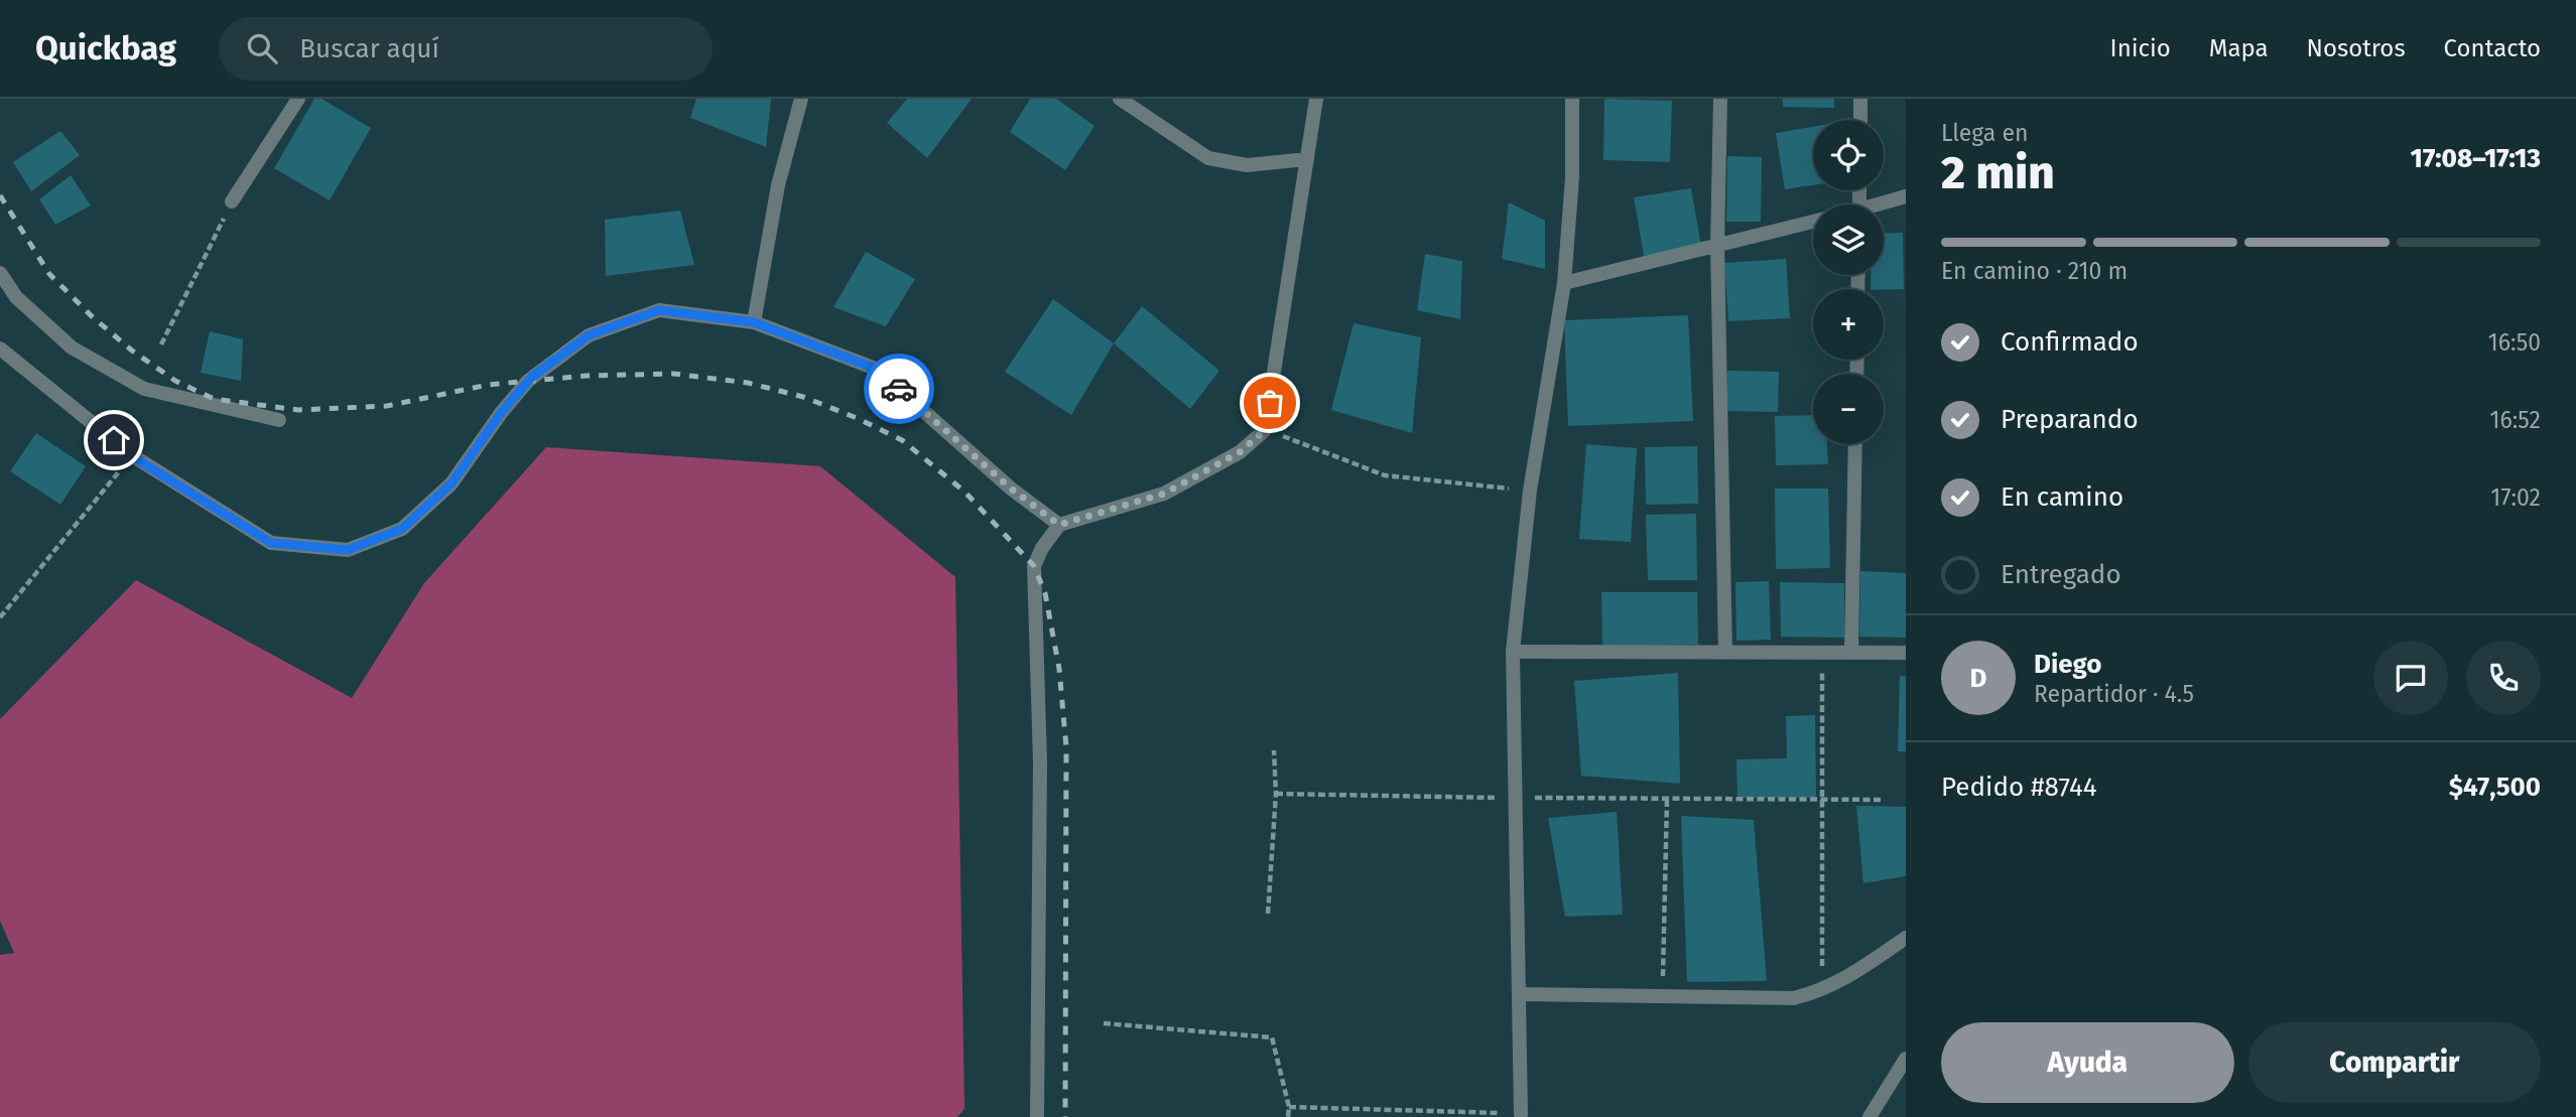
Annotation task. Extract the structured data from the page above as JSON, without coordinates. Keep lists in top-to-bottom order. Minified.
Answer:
{"page":{"header":"Quickbag","search":"Buscar aquí","nav":["Inicio","Mapa","Nosotros","Contacto"],"heading":["2 min","Llega en","17:08–17:13"],"panel":["Diego","Repartidor · 4.5","Pedido #8744","$47,500"],"map_buttons":["+","−"],"bar":"En camino · 210 m","list":[["Confirmado","16:50"],["Preparando","16:52"],["En camino","17:02"],"Entregado"],"round":"D","buttons":["Ayuda","Compartir"]}}
